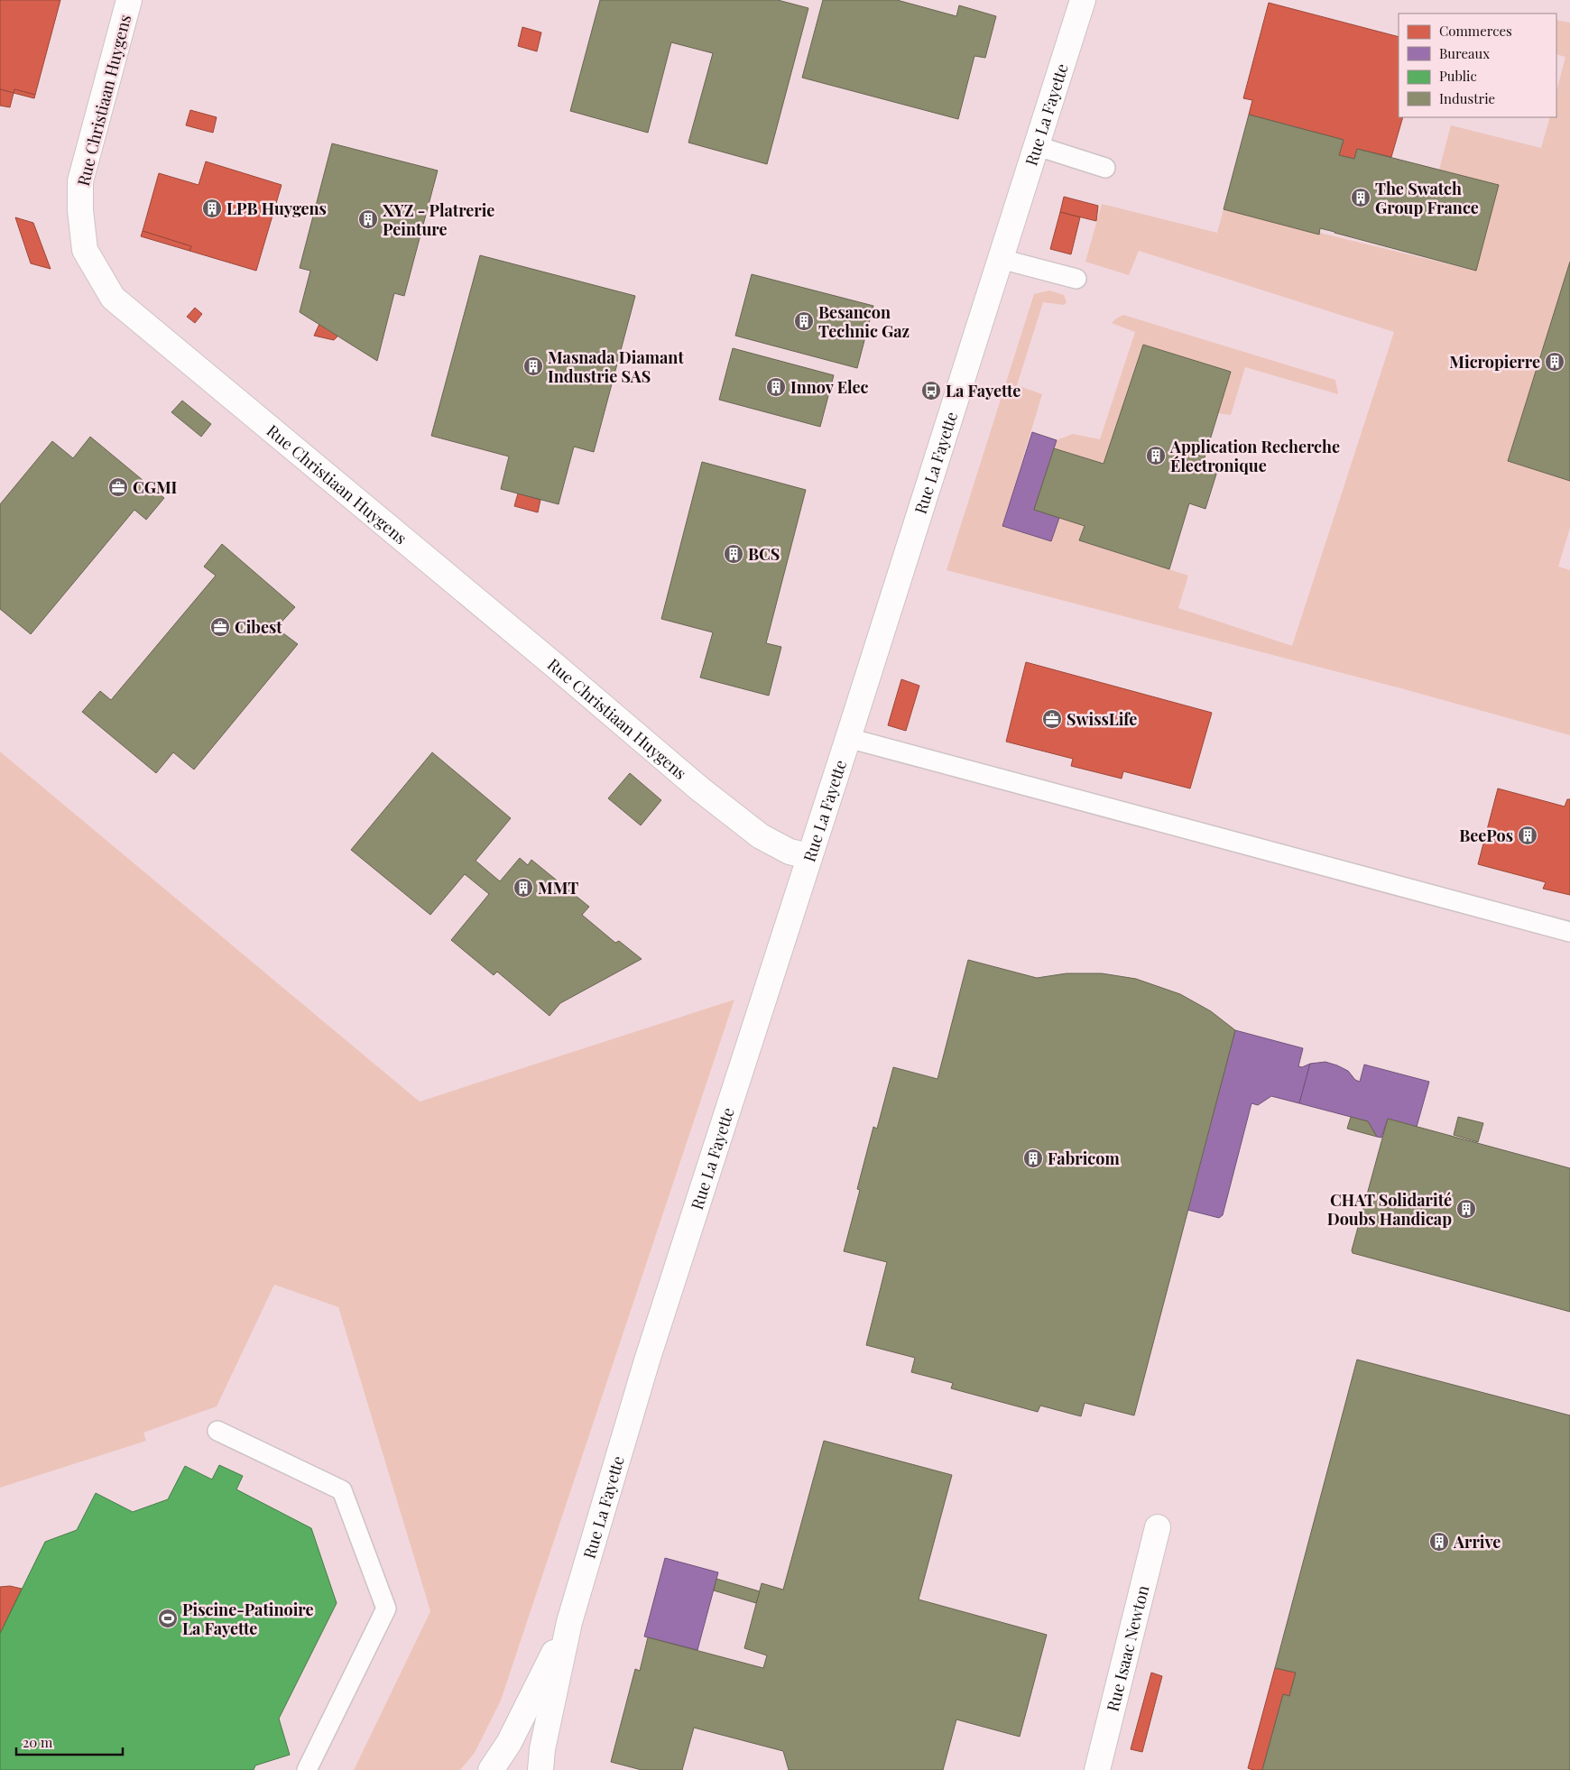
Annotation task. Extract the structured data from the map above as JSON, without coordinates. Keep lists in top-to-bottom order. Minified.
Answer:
{"streets":{"street":["Rue Christiaan Huygens","Rue La Fayette","Rue Isaac Newton"]},"crossings":[["Rue Christiaan Huygens","Rue La Fayette"]],"places":{"building":["The Swatch Group France","LPB Huygens","XYZ - Platrerie Peinture","Besancon Technic Gaz","Micropierre","Masnada Diamant Industrie SAS","Innov Elec","Application Recherche Électronique","BCS","BeePos","MMT","Fabricom","CHAT Solidarité Doubs Handicap","Arrive"],"bus stop":["La Fayette"],"office":["CGMI","Cibest","SwissLife"],"sports":["Piscine-Patinoire La Fayette"]},"legend":["Commerces","Bureaux","Public","Industrie"],"scale_bar":"20 m"}
